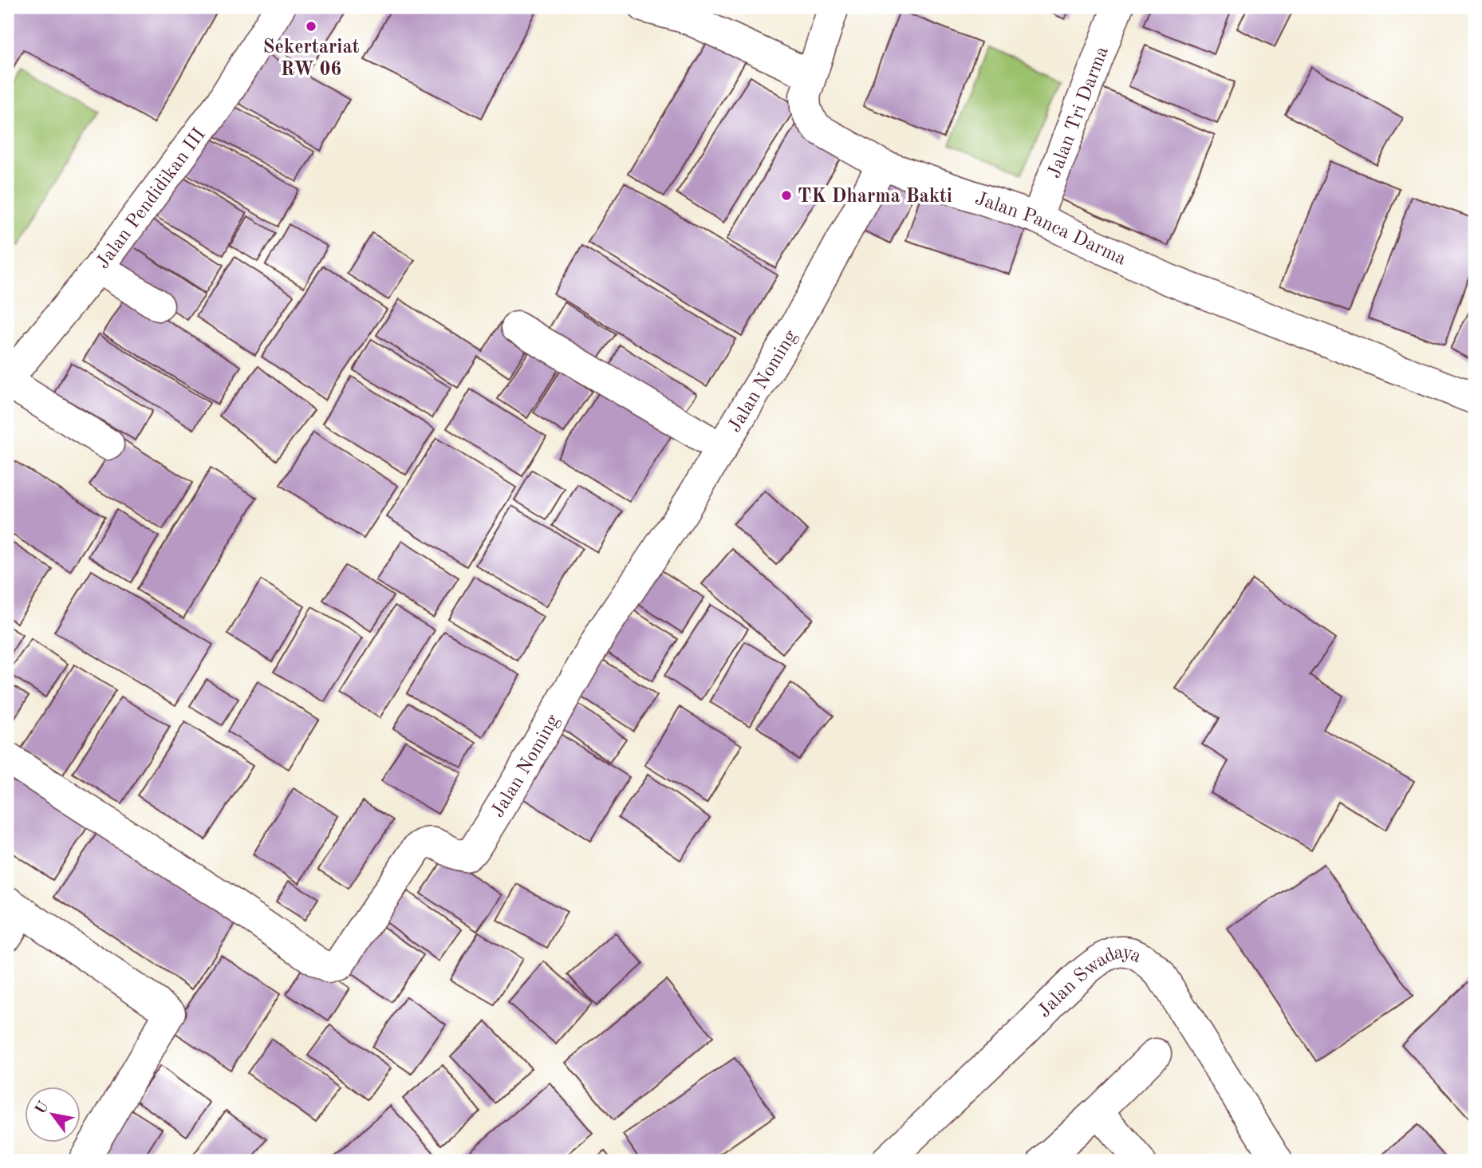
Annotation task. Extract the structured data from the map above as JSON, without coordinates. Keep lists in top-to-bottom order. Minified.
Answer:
{"streets":{"street":["Jalan Tri Darma","Jalan Pendidikan III","Jalan Panca Darma","Jalan Noming","Jalan Swadaya"]},"crossings":[["Jalan Tri Darma","Jalan Panca Darma"],["Jalan Panca Darma","Jalan Noming"]],"places":["Sekertariat RW 06","TK Dharma Bakti"],"north":"top left"}
